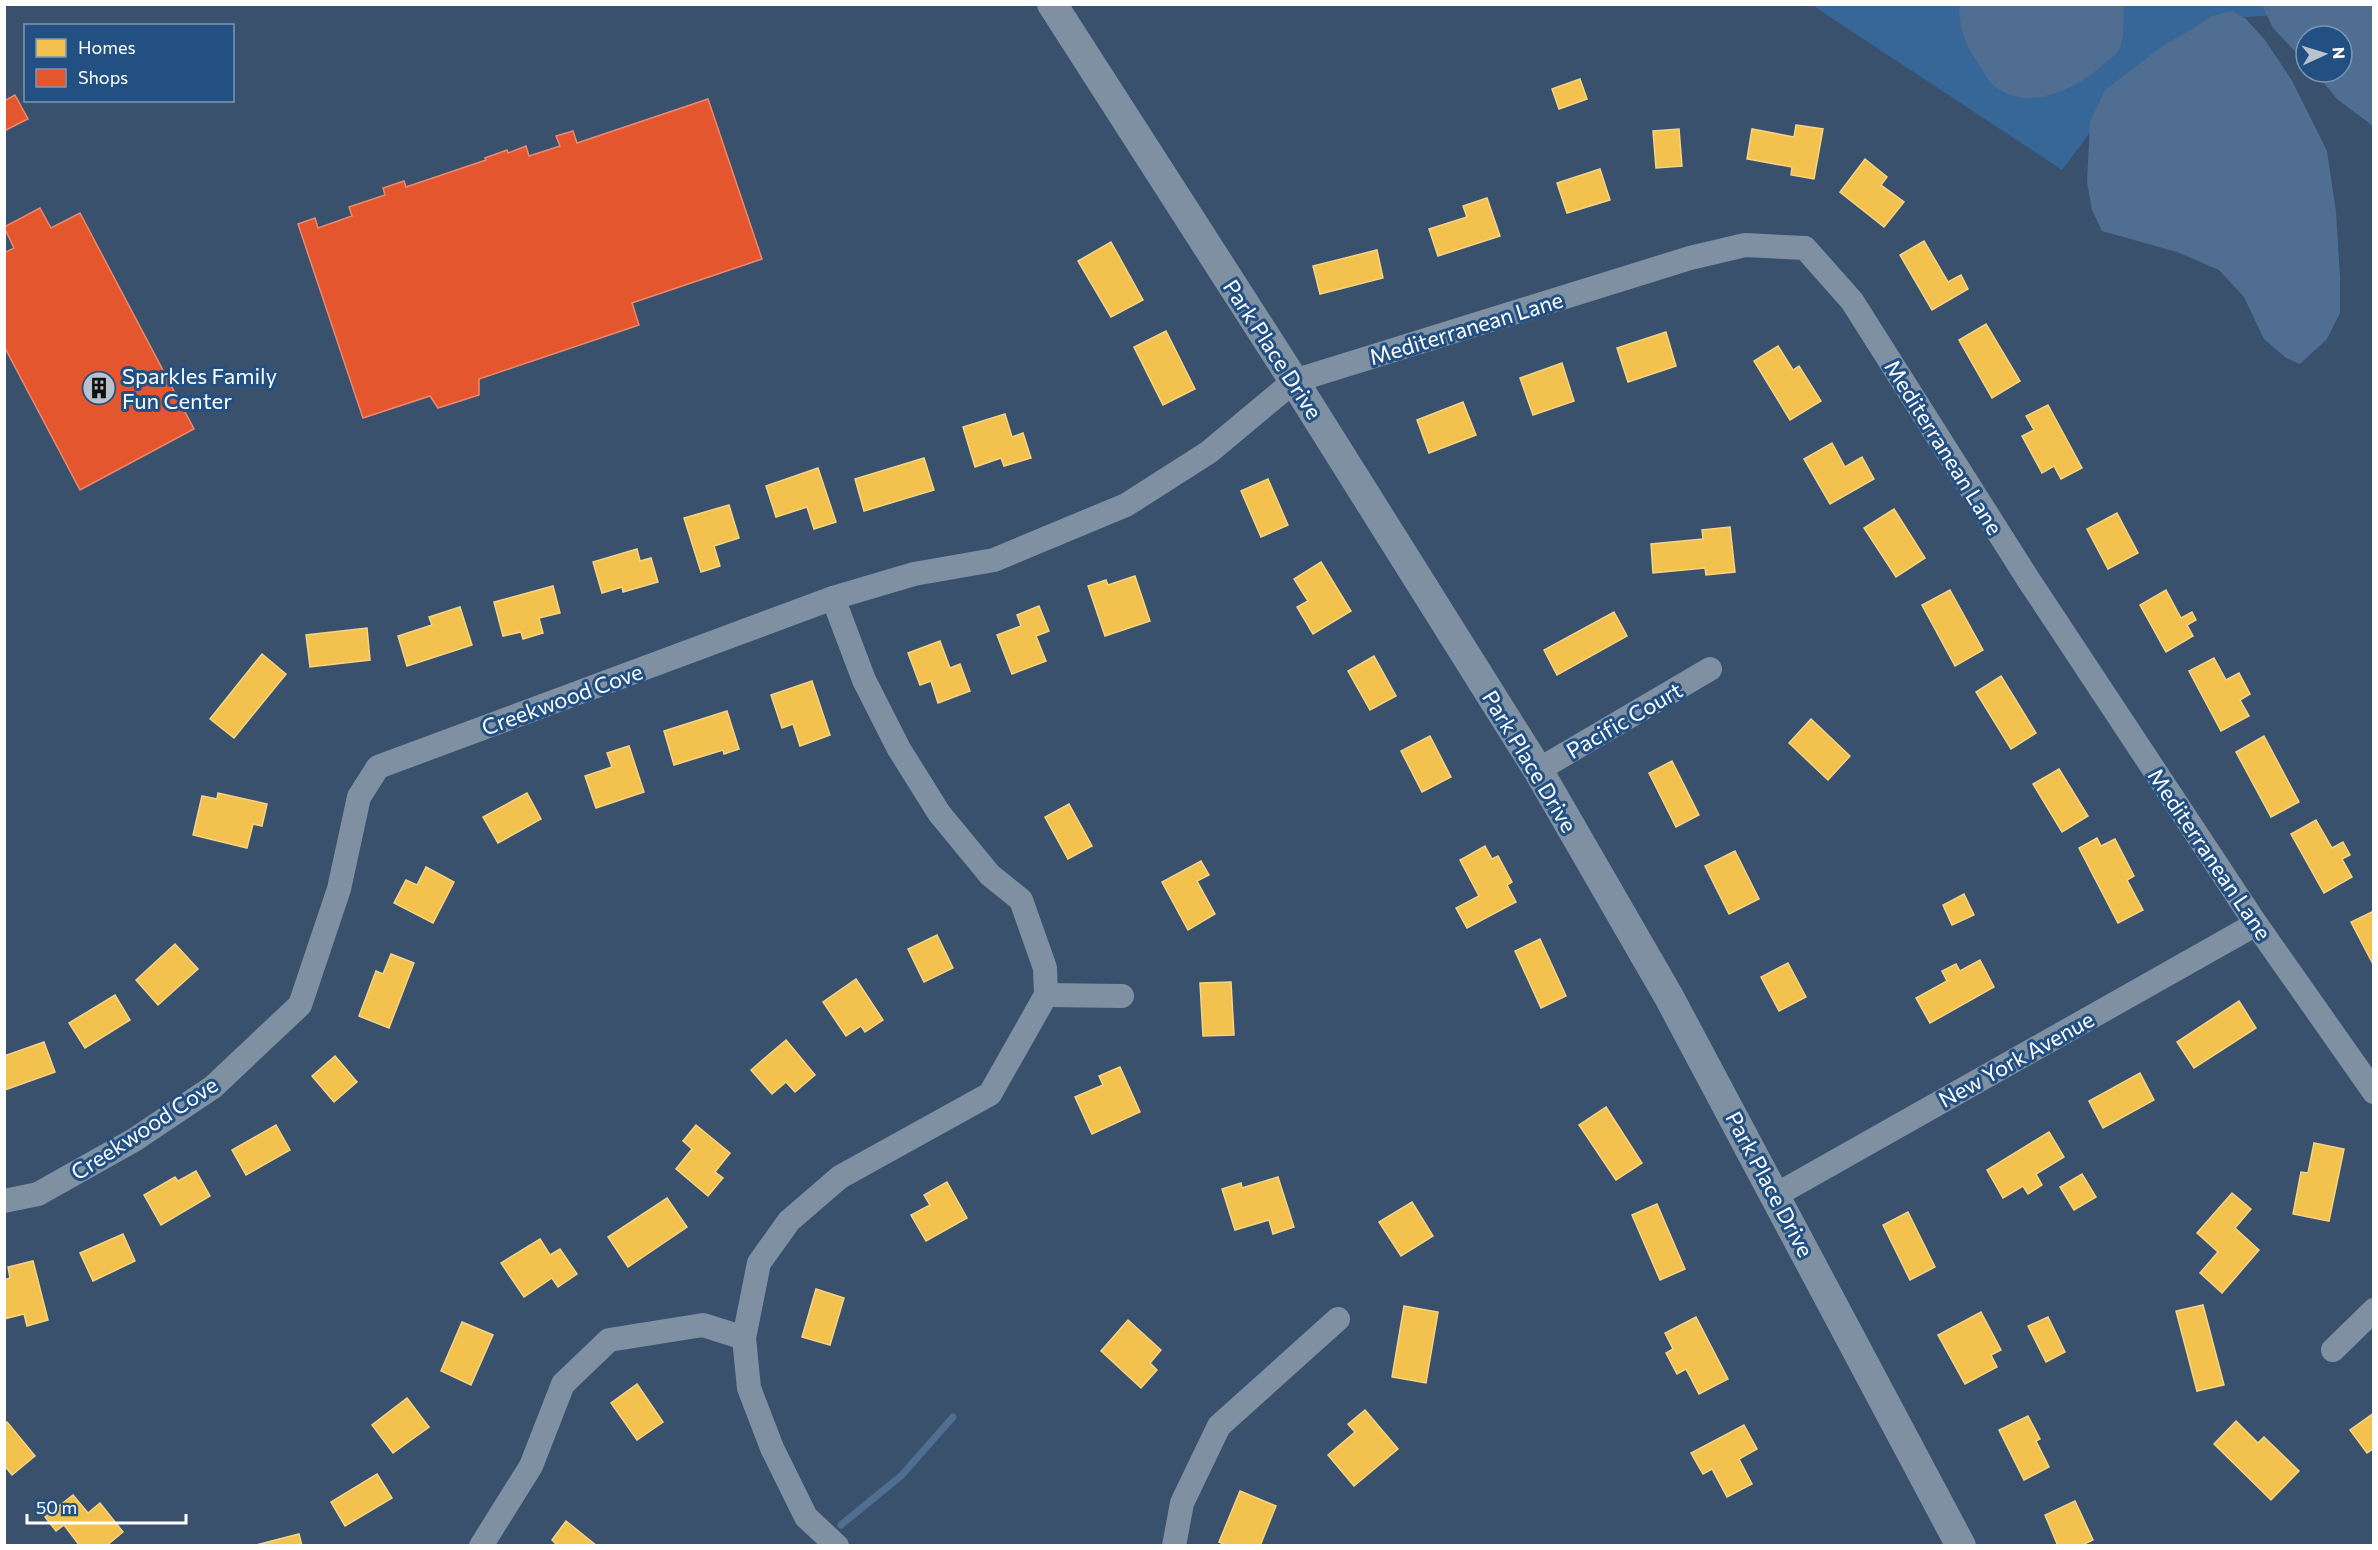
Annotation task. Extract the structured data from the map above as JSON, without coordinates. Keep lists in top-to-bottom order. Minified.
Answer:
{"streets":{"street":["Mediterranean Lane","Park Place Drive","Creekwood Cove","Pacific Court","New York Avenue"]},"crossings":[["Mediterranean Lane","Park Place Drive"],["Mediterranean Lane","Creekwood Cove"],["Mediterranean Lane","New York Avenue"],["Park Place Drive","Creekwood Cove"],["Park Place Drive","Pacific Court"],["Park Place Drive","New York Avenue"]],"places":{"building":["Sparkles Family Fun Center"]},"legend":["Homes","Shops"],"scale_bar":"50 m","north":"right"}
